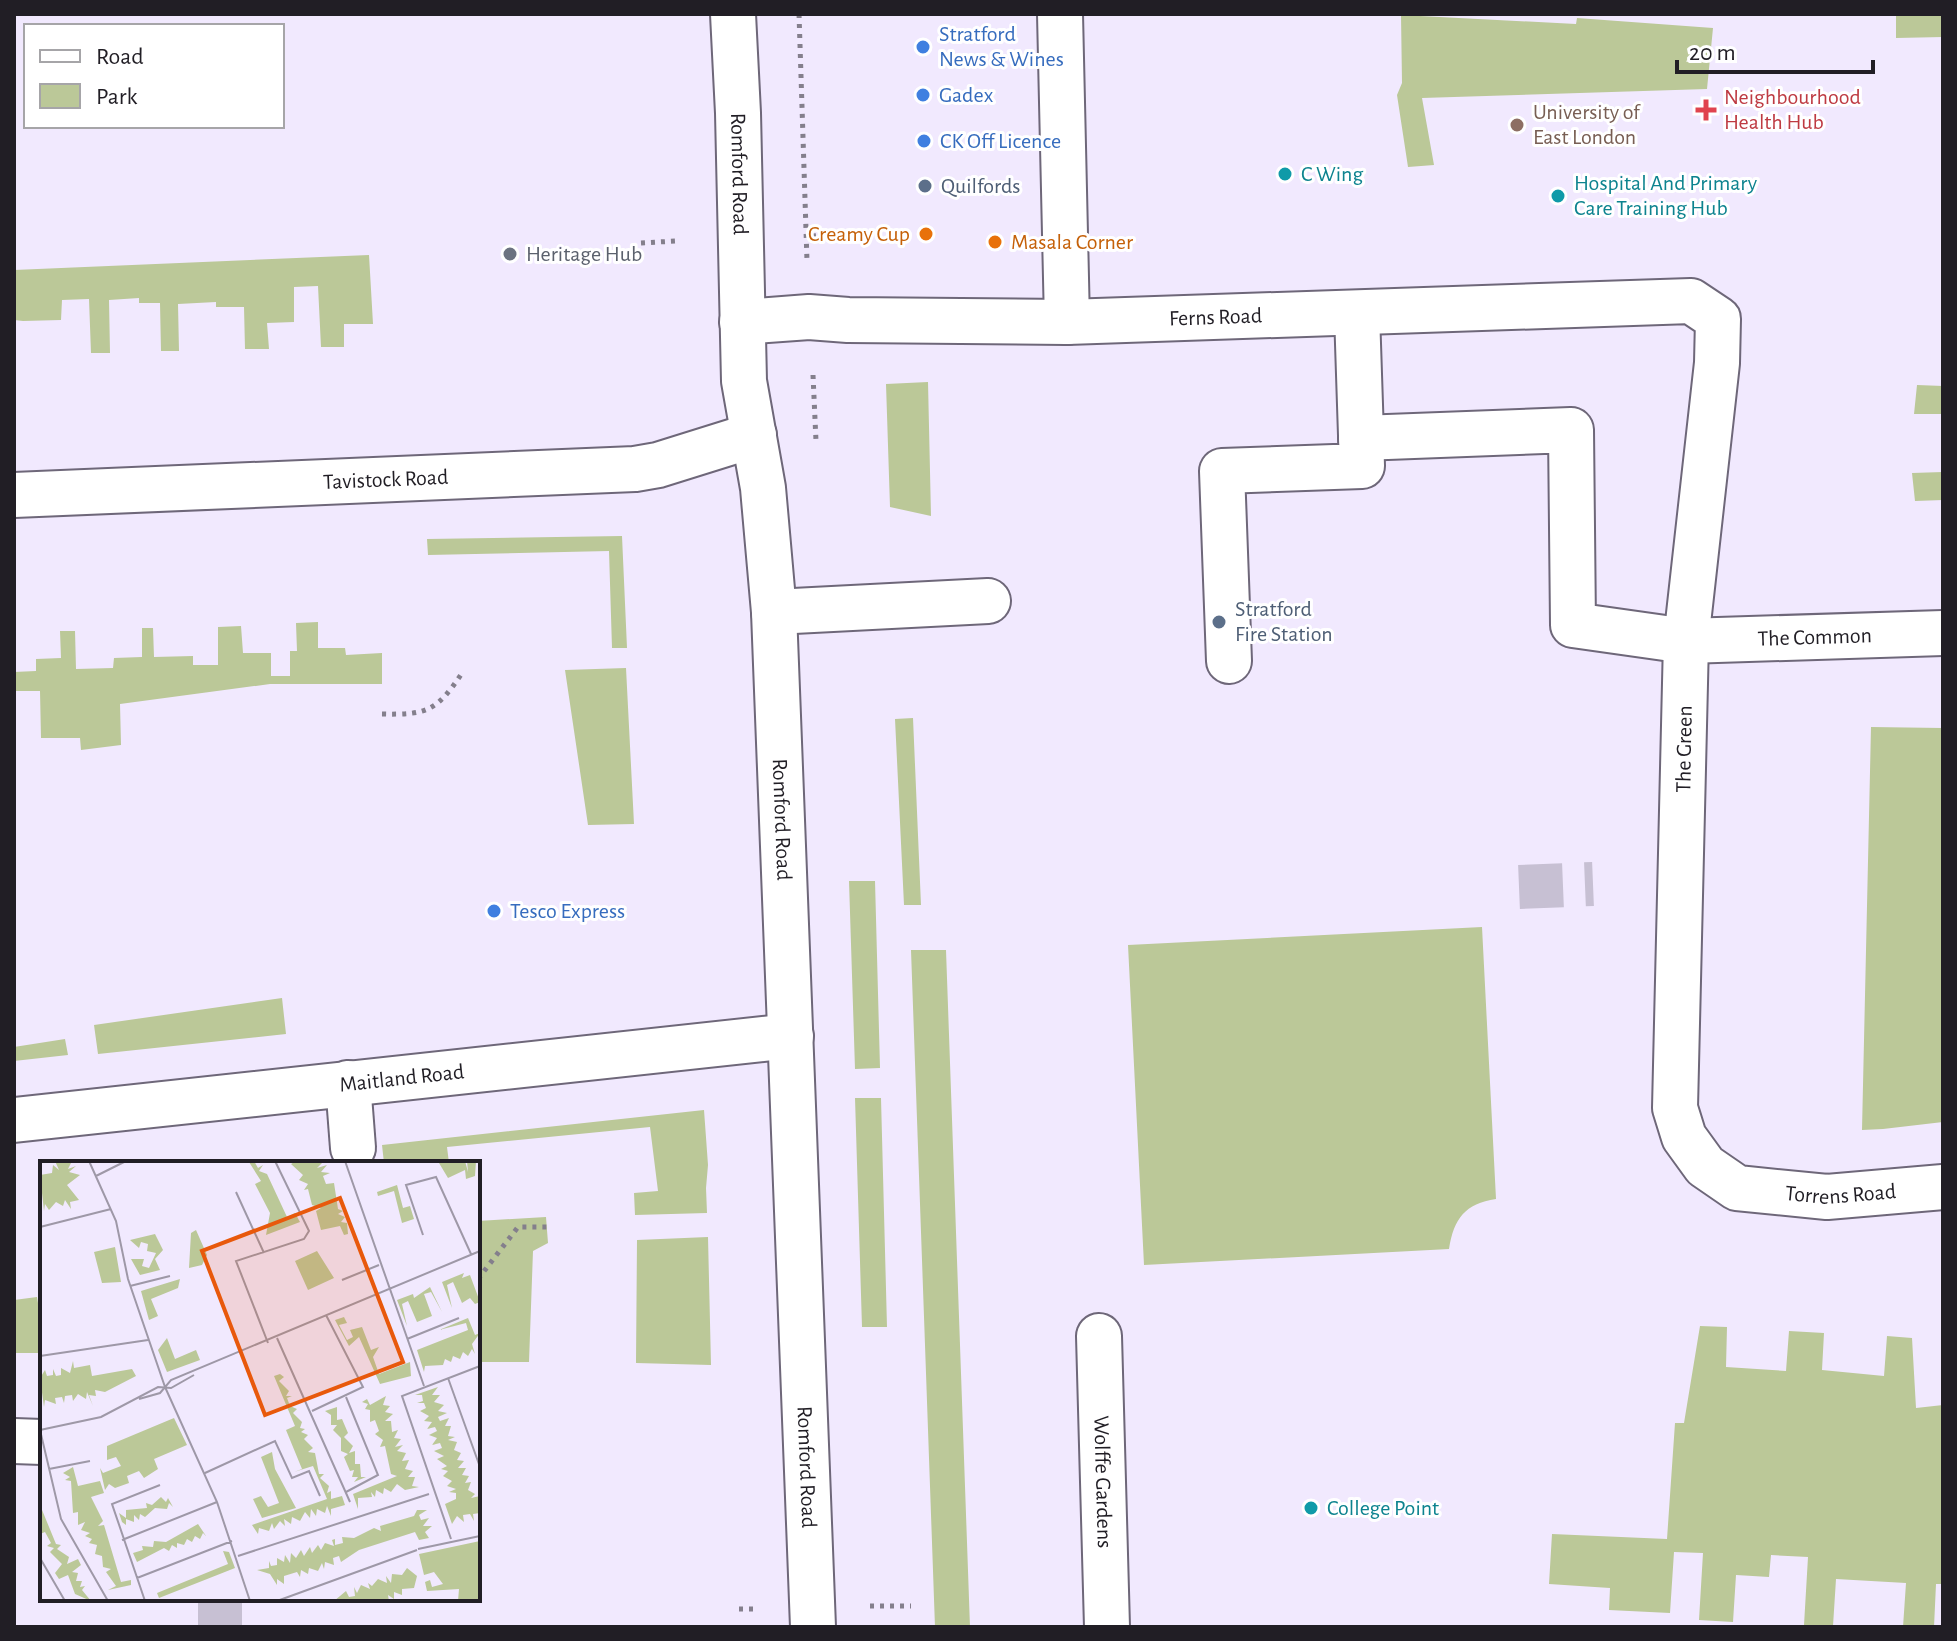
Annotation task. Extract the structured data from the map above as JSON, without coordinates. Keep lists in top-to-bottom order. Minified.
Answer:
{"streets":{"street":["Romford Road","Ferns Road","Tavistock Road","The Common","The Green","Maitland Road","Torrens Road","Wolffe Gardens"]},"crossings":[["Romford Road","Ferns Road"],["Romford Road","Tavistock Road"],["Romford Road","Maitland Road"],["Ferns Road","The Green"],["The Common","The Green"],["The Green","Torrens Road"]],"places":{"other":["Stratford News & Wines","Gadex","University of East London","CK Off Licence","C Wing","Quilfords","Hospital And Primary Care Training Hub","Creamy Cup","Masala Corner","Heritage Hub","Stratford Fire Station","Tesco Express","College Point"],"health":["Neighbourhood Health Hub"]},"legend":["Road","Park"],"scale_bar":"20 m"}
